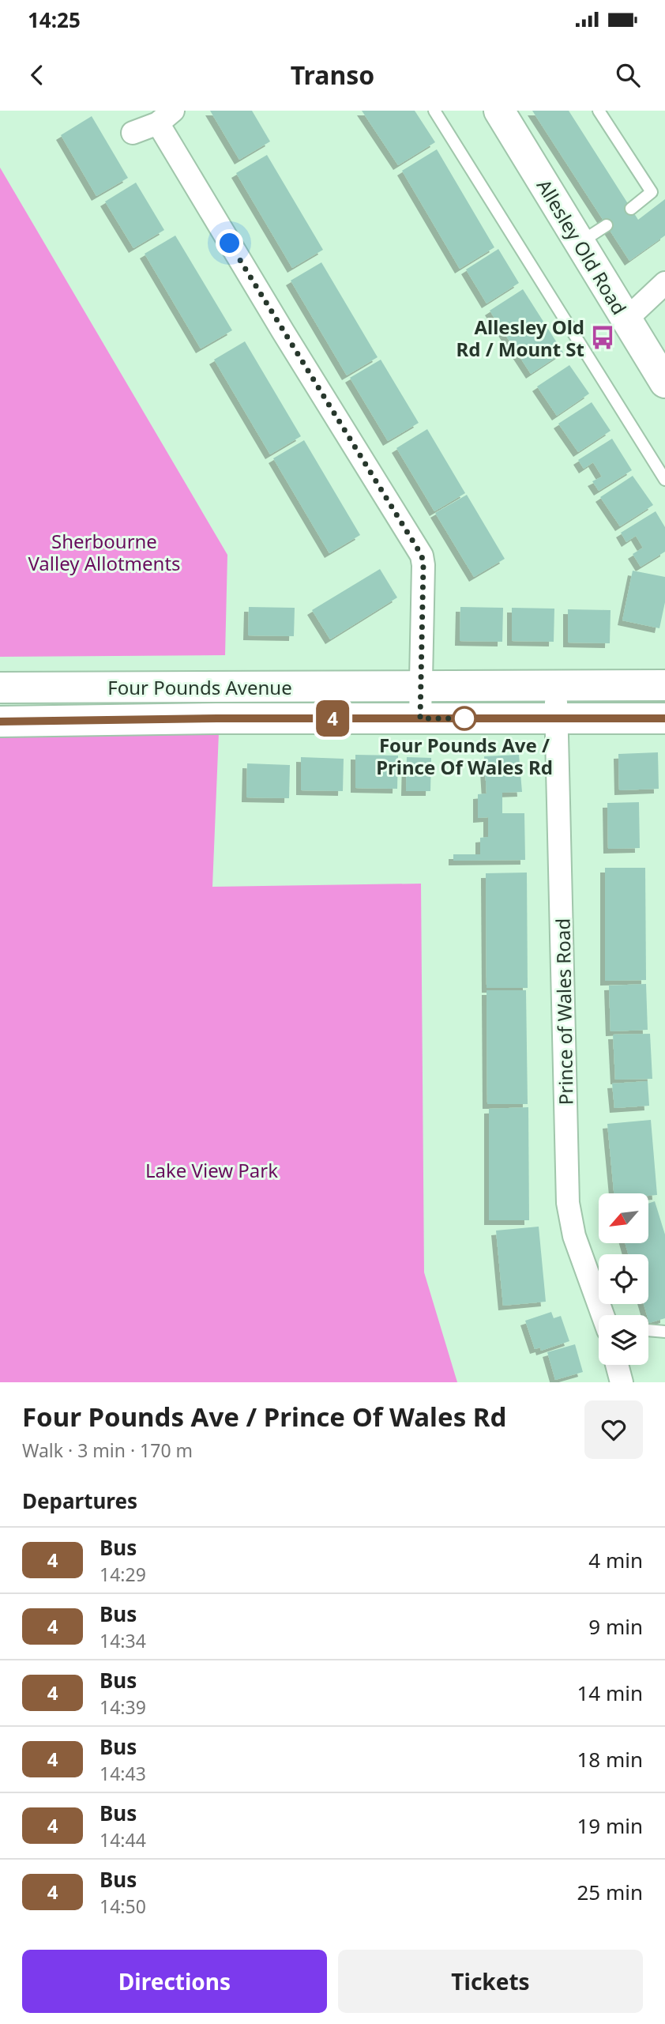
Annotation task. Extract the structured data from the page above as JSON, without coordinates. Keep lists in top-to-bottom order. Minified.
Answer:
{"streets":{"main road":["Allesley Old Road","Four Pounds Avenue"],"street":["Prince of Wales Road"]},"crossings":[["Four Pounds Avenue","Prince of Wales Road"]],"parks":["Sherbourne Valley Allotments","Lake View Park"],"places":{"bus stop":["Allesley Old Rd / Mount St"],"other":["Four Pounds Ave / Prince Of Wales Rd"]},"lines":["bus line 4"],"north":"bottom left","page":{"status":"14:25","header":"Transo","on_map":"4","heading":[["Four Pounds Ave / Prince Of Wales Rd","Walk · 3 min · 170 m"],"Departures"],"list":[{"mark":"4","name":"Bus","note":"14:29","value":"4 min"},{"mark":"4","name":"Bus","note":"14:34","value":"9 min"},{"mark":"4","name":"Bus","note":"14:39","value":"14 min"},{"mark":"4","name":"Bus","note":"14:43","value":"18 min"},{"mark":"4","name":"Bus","note":"14:44","value":"19 min"},{"mark":"4","name":"Bus","note":"14:50","value":"25 min"}],"buttons":["Directions","Tickets"]}}
